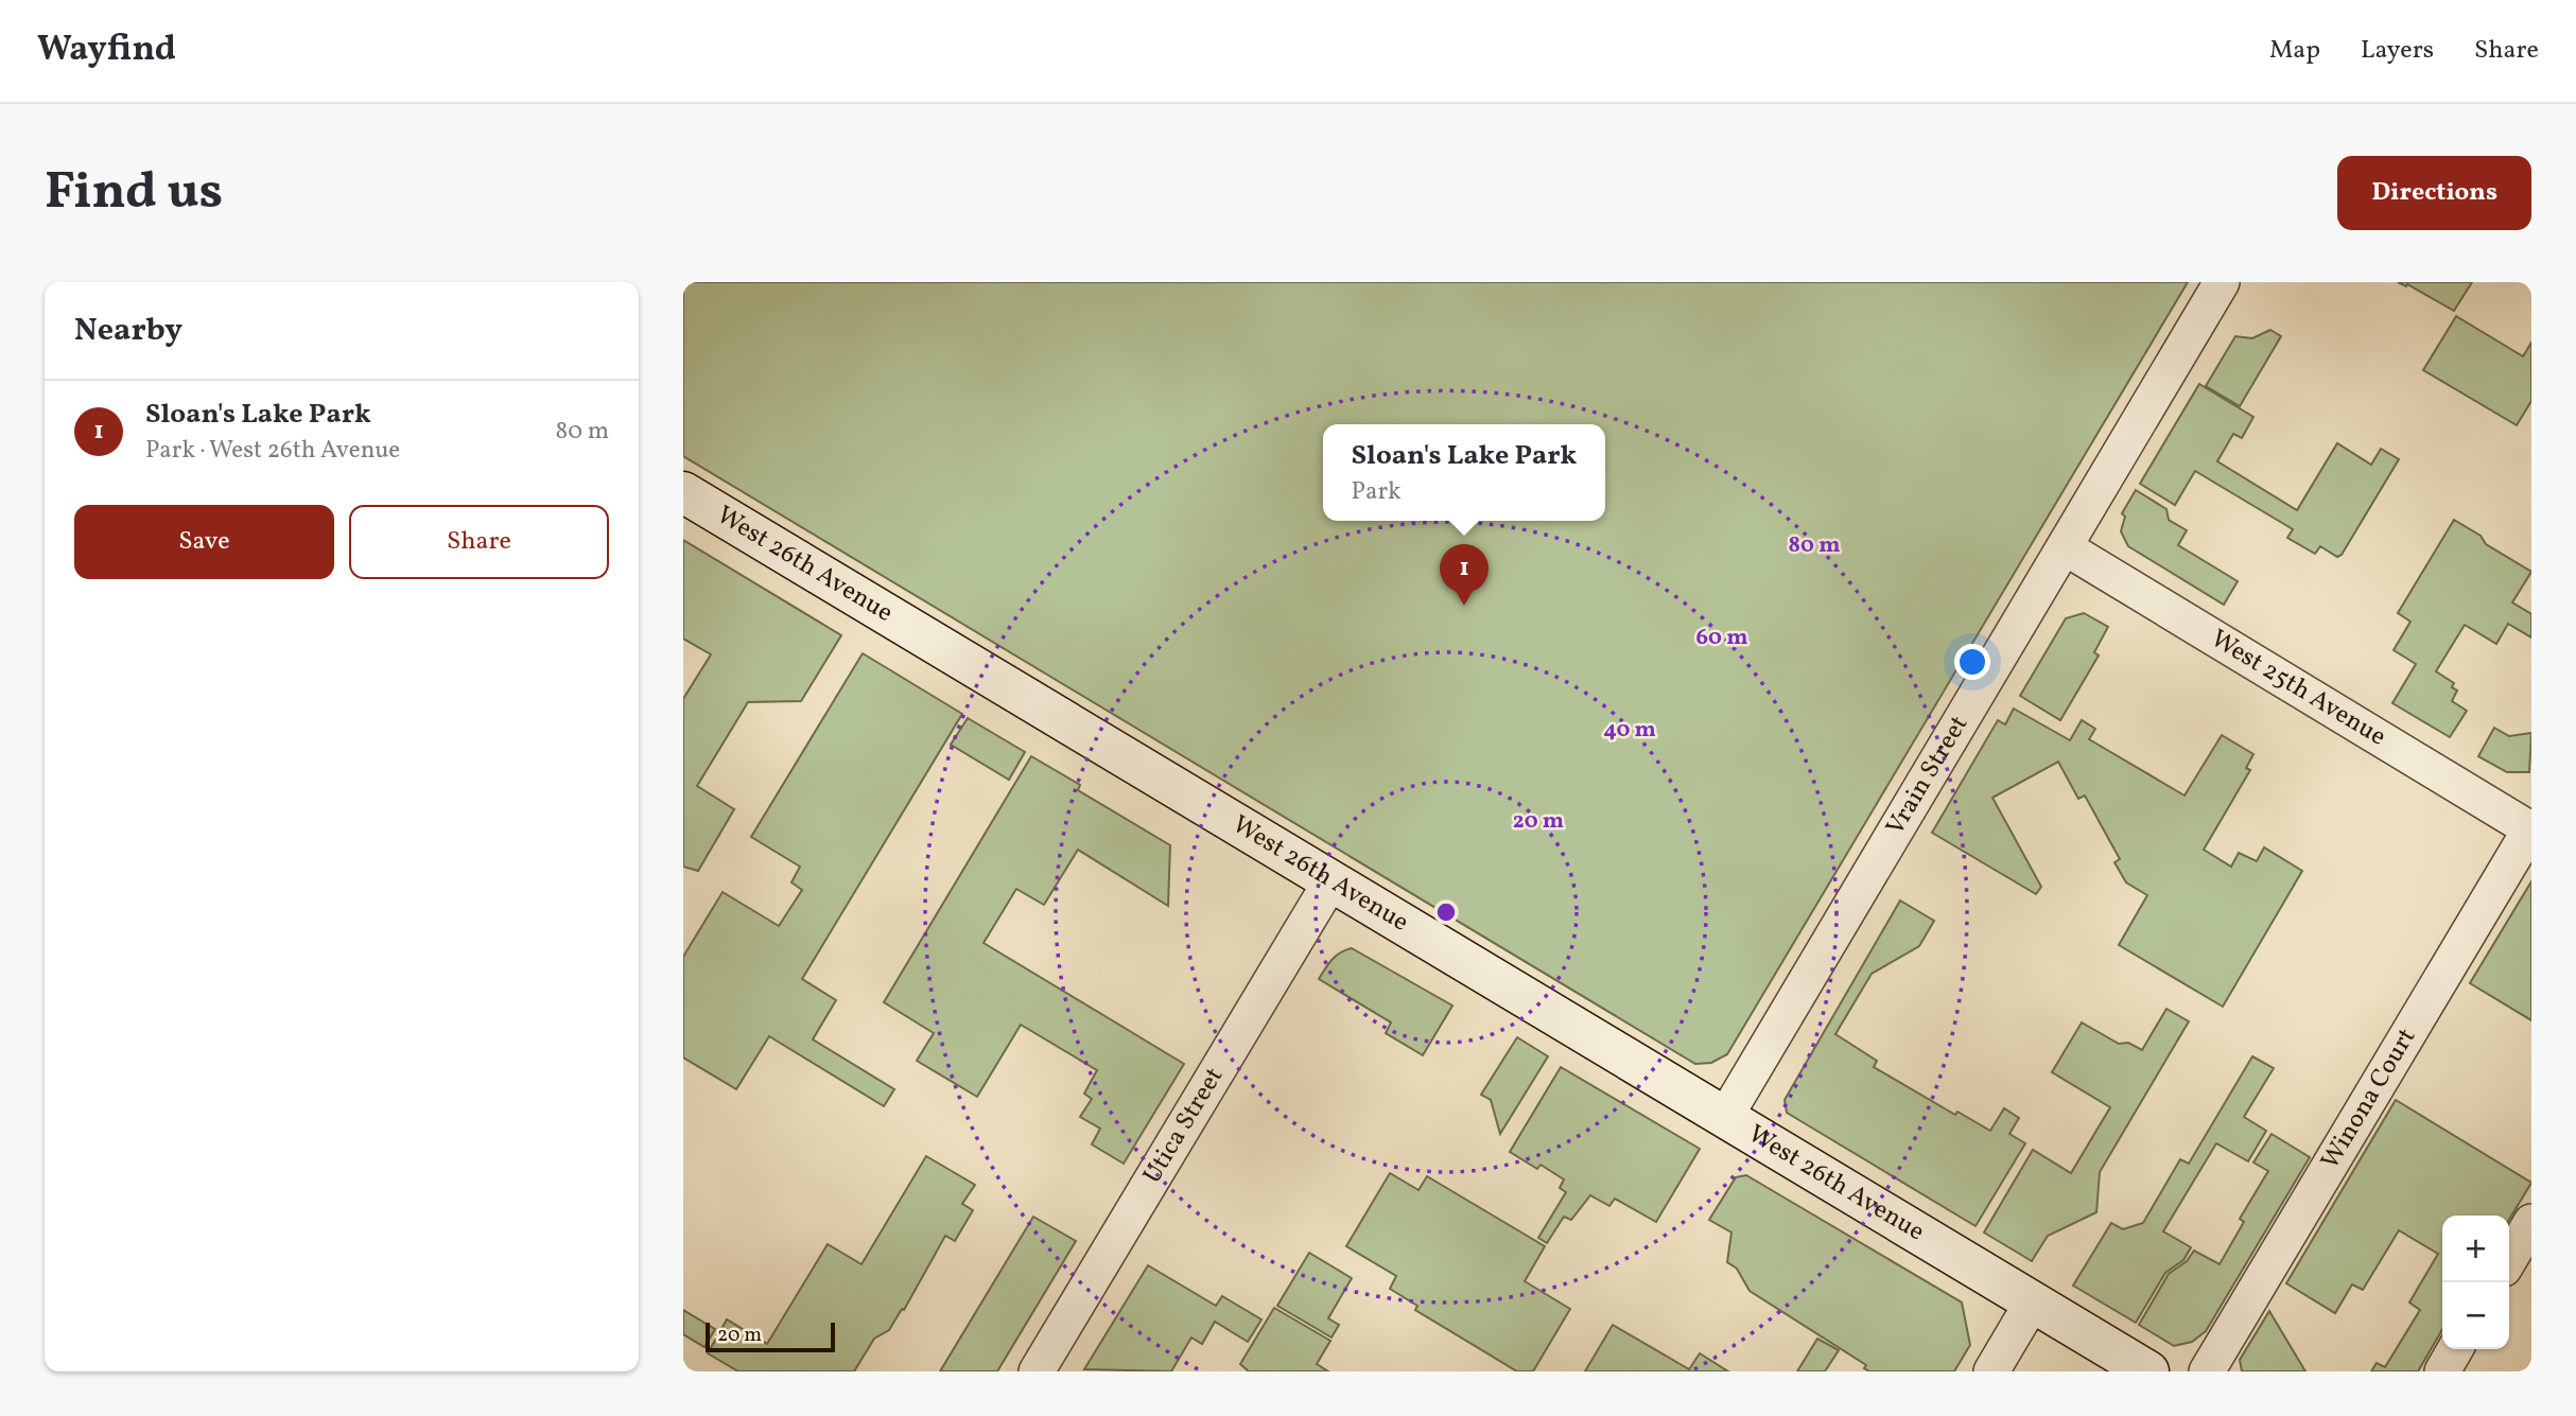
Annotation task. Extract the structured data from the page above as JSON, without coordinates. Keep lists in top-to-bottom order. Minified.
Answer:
{"streets":{"street":["West 26th Avenue","West 25th Avenue","Vrain Street","Winona Court","Utica Street"]},"crossings":[["West 26th Avenue","Vrain Street"],["West 26th Avenue","Utica Street"],["West 25th Avenue","Vrain Street"],["West 25th Avenue","Winona Court"]],"scale_bar":"20 m","page":{"header":"Wayfind","nav":["Map","Layers","Share"],"buttons":["Directions",["Save","Share"]],"title":"Find us","heading":"Nearby","list":[{"mark":"1","name":"Sloan's Lake Park","note":"Park · West 26th Avenue","value":"80 m"}],"popup":["Sloan's Lake Park","Park"],"pins":"1","map_buttons":["+","−"],"scale":"20 m"},"rings":["80 m","60 m","40 m","20 m"]}
